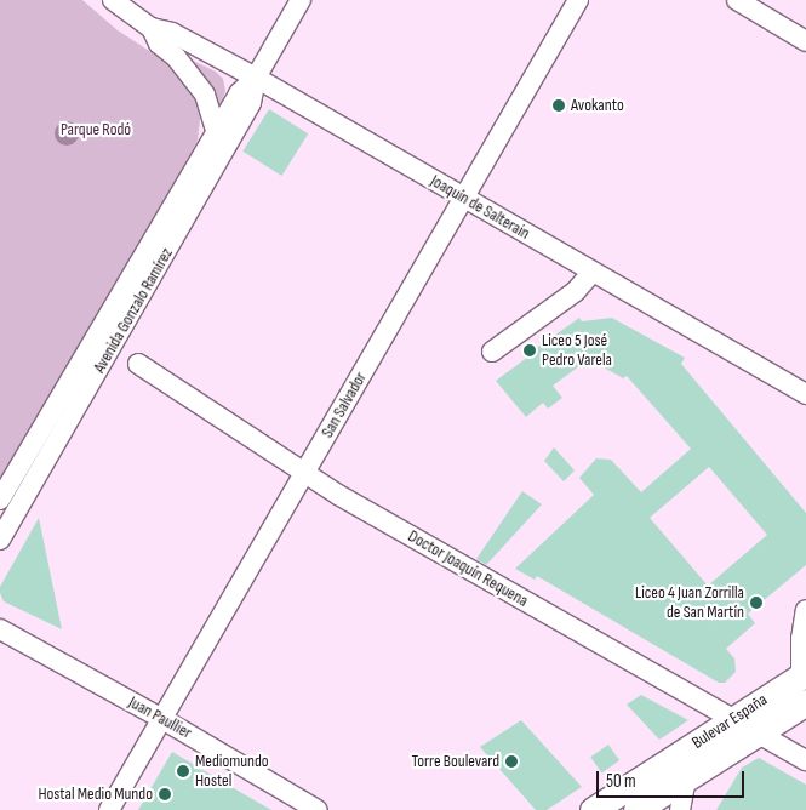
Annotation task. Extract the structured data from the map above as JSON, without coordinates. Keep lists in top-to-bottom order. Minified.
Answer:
{"streets":{"main road":["Bulevar España"],"street":["Joaquín de Salterain","Avenida Gonzalo Ramírez","San Salvador","Doctor Joaquín Requena","Juan Paullier"]},"crossings":[["Joaquín de Salterain","Avenida Gonzalo Ramírez"],["Joaquín de Salterain","San Salvador"],["San Salvador","Doctor Joaquín Requena"],["San Salvador","Juan Paullier"],["Doctor Joaquín Requena","Bulevar España"]],"parks":["Parque Rodó"],"places":["Avokanto","Liceo 5 José Pedro Varela","Liceo 4 Juan Zorrilla de San Martín","Torre Boulevard","Mediomundo Hostel","Hostal Medio Mundo"],"scale_bar":"50 m"}
